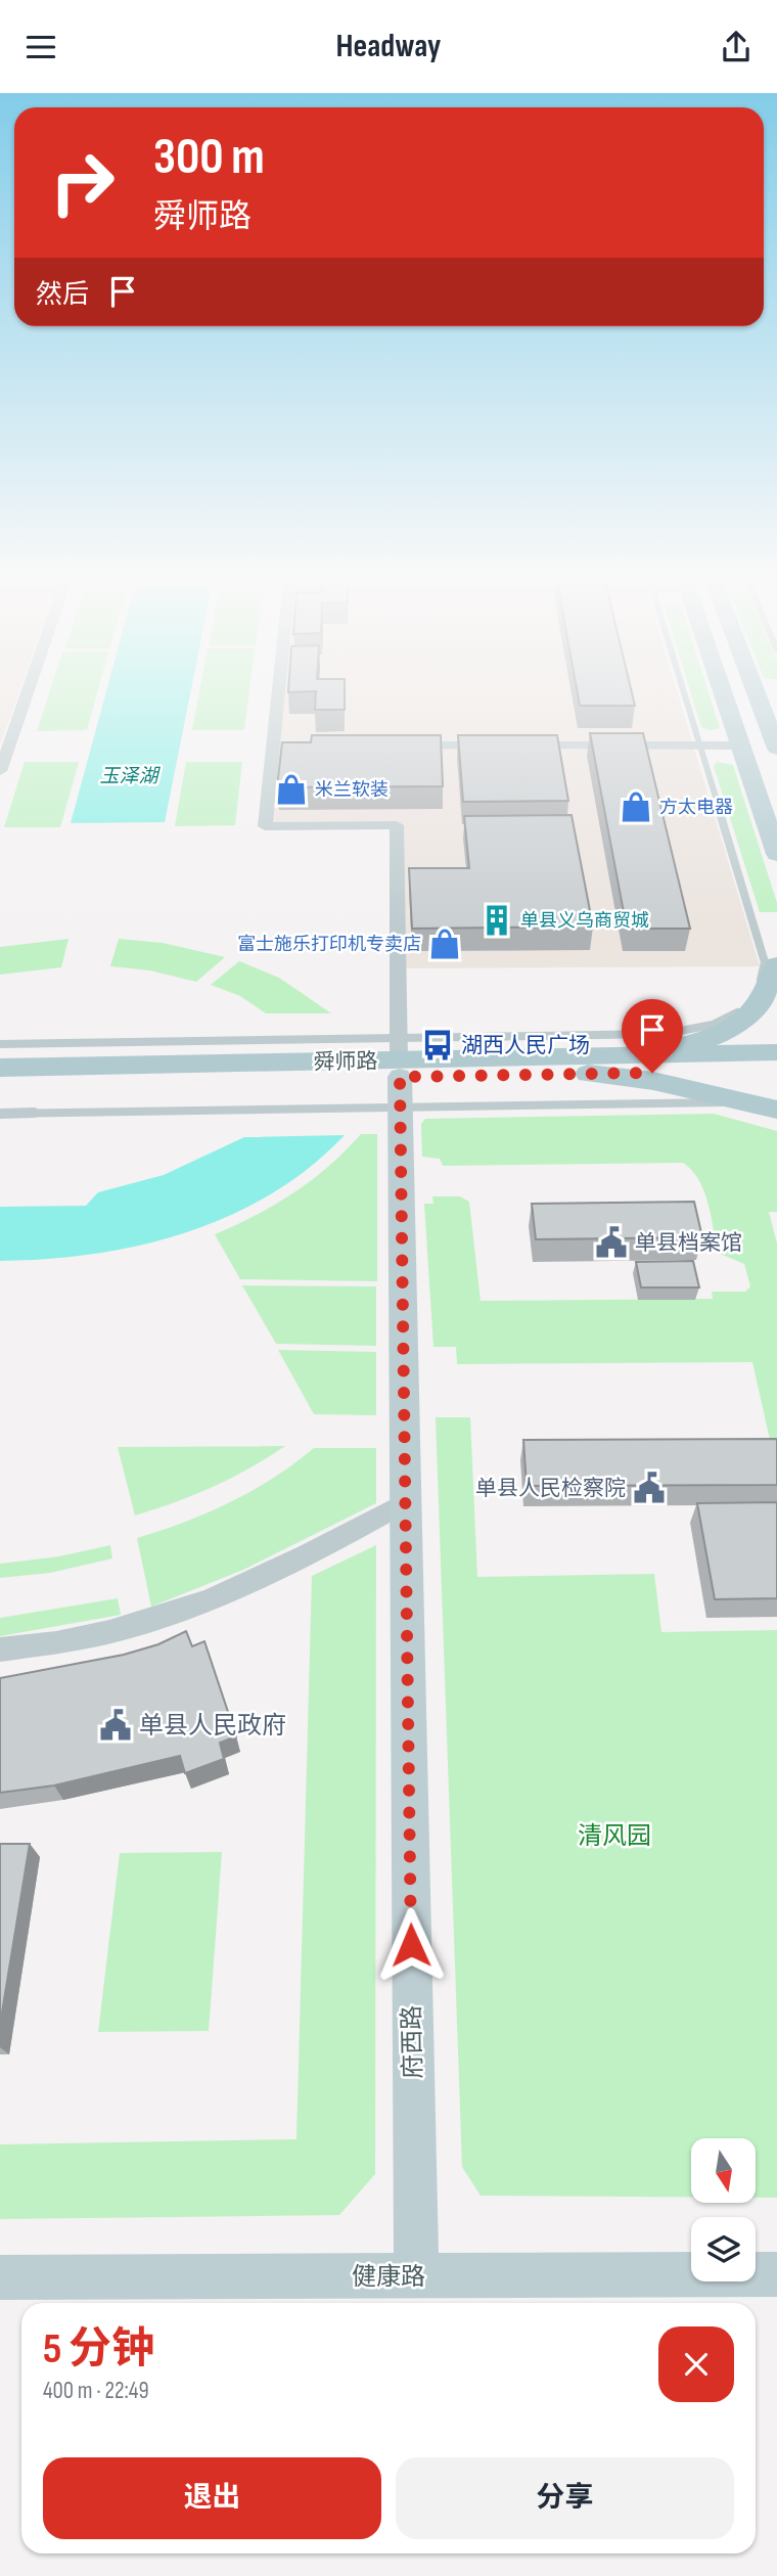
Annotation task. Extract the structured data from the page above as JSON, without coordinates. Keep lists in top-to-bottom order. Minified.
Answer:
{"streets":{"main road":["舜师路"],"street":["府西路","健康路"]},"crossings":[["舜师路","府西路"],["府西路","健康路"]],"water":["玉泽湖"],"parks":["清风园"],"places":{"shop":["米兰软装","方太电器","富士施乐打印机专卖店"],"building":["单县义乌商贸城"],"bus stop":["湖西人民广场"],"public building":["单县档案馆","单县人民检察院","单县人民政府"]},"north":"bottom","page":{"header":"Headway","turn":["300 m","舜师路"],"then":"然后","heading":["5 分钟","400 m · 22:49"],"buttons":["退出","分享"]}}
